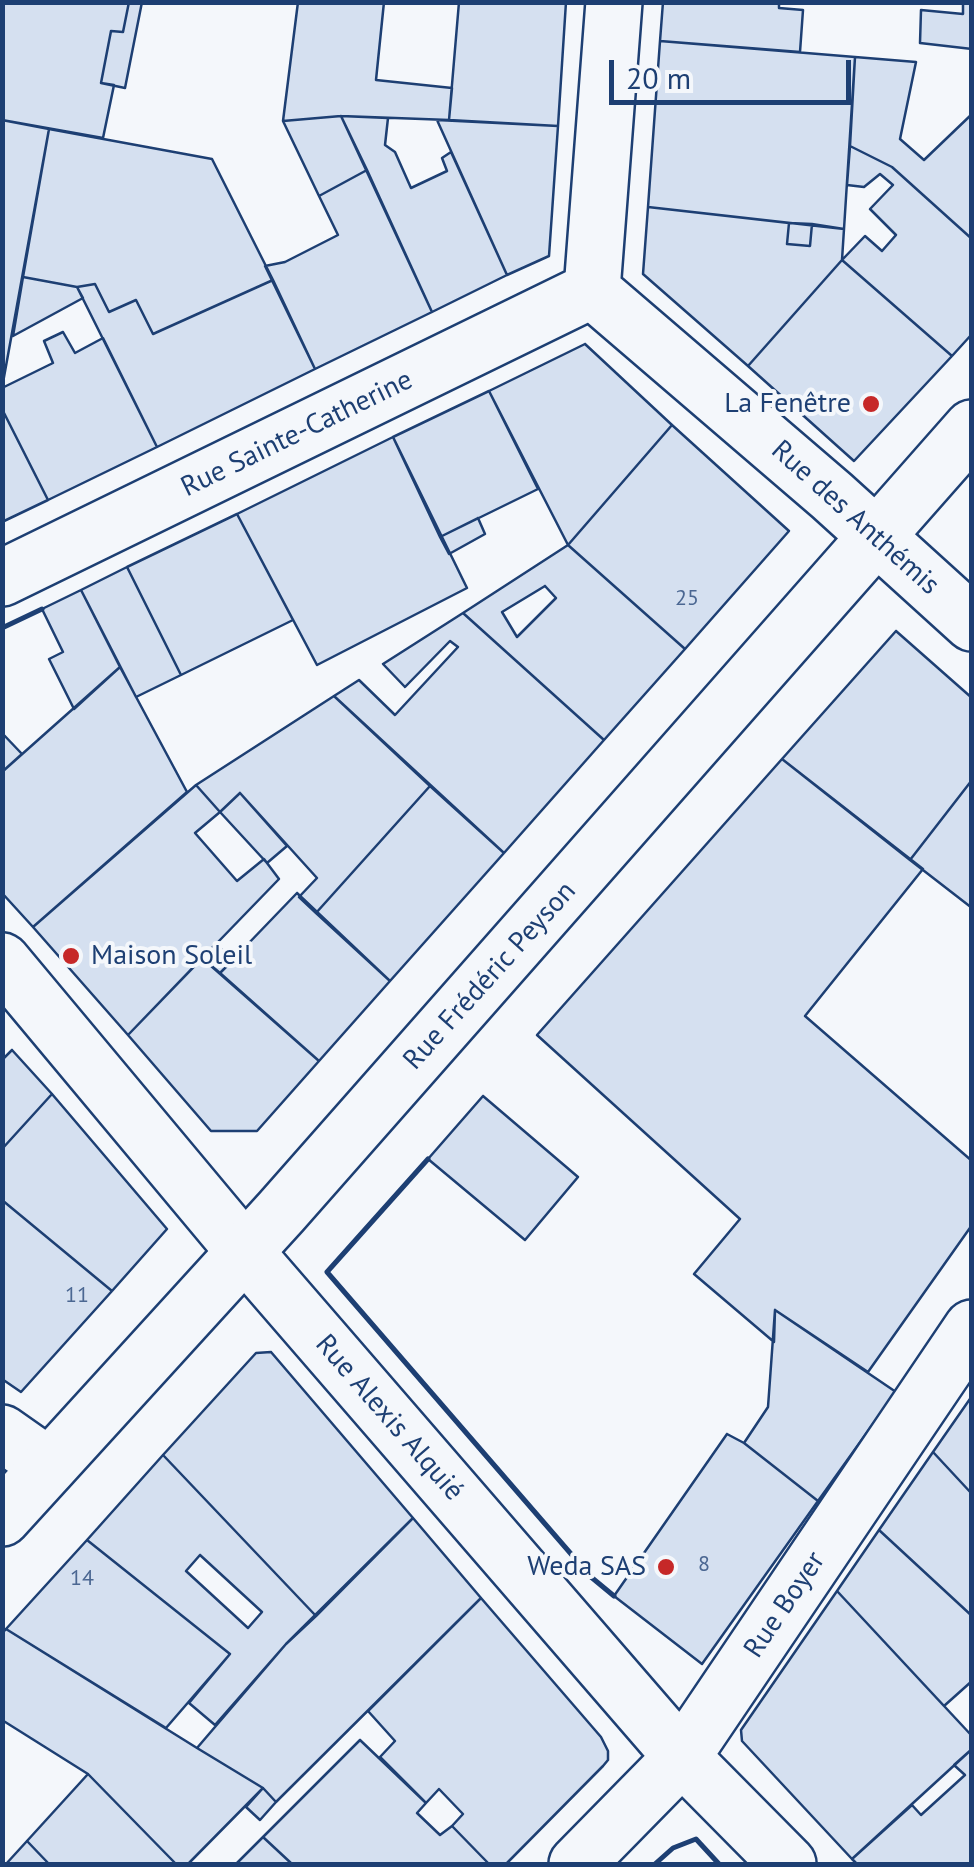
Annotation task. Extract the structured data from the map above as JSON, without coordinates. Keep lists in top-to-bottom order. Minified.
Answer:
{"streets":{"street":["Rue Sainte-Catherine","Rue des Anthémis","Rue Frédéric Peyson","Rue Alexis Alquié","Rue Boyer"]},"crossings":[["Rue Sainte-Catherine","Rue des Anthémis"],["Rue des Anthémis","Rue Frédéric Peyson"],["Rue Frédéric Peyson","Rue Alexis Alquié"],["Rue Alexis Alquié","Rue Boyer"]],"places":["La Fenêtre","Maison Soleil","Weda SAS"],"house_numbers":["25","11","8","14"],"scale_bar":"20 m"}
